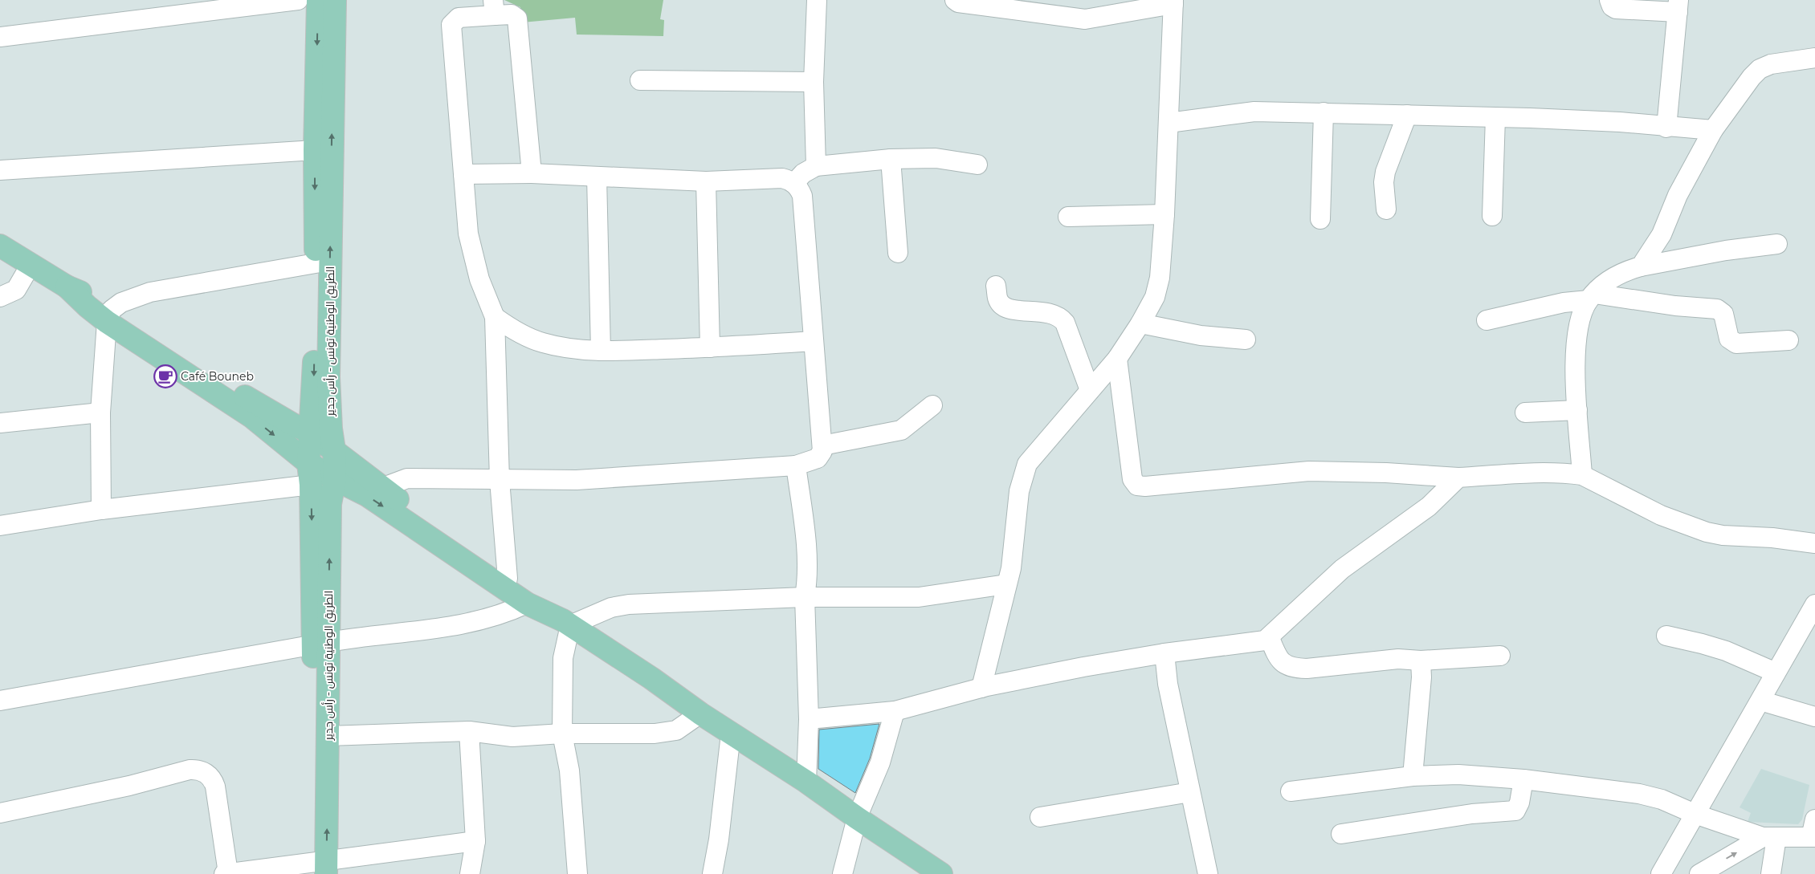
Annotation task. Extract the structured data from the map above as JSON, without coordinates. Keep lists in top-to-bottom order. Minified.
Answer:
{"streets":{"main road":["الطريق الوطنية تونس - رأس جدير"]},"places":{"cafe":["Café Bouneb"]}}
